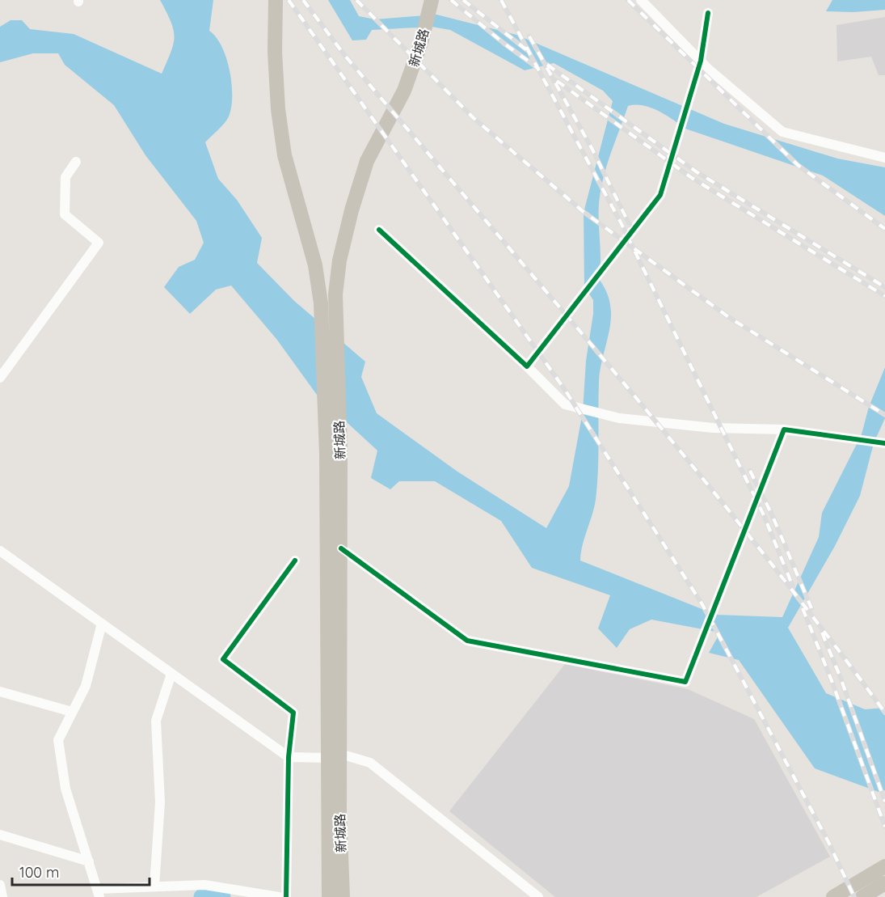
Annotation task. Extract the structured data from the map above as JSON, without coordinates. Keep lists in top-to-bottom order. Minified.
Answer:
{"streets":{"main road":["新城路"]},"scale_bar":"100 m"}
